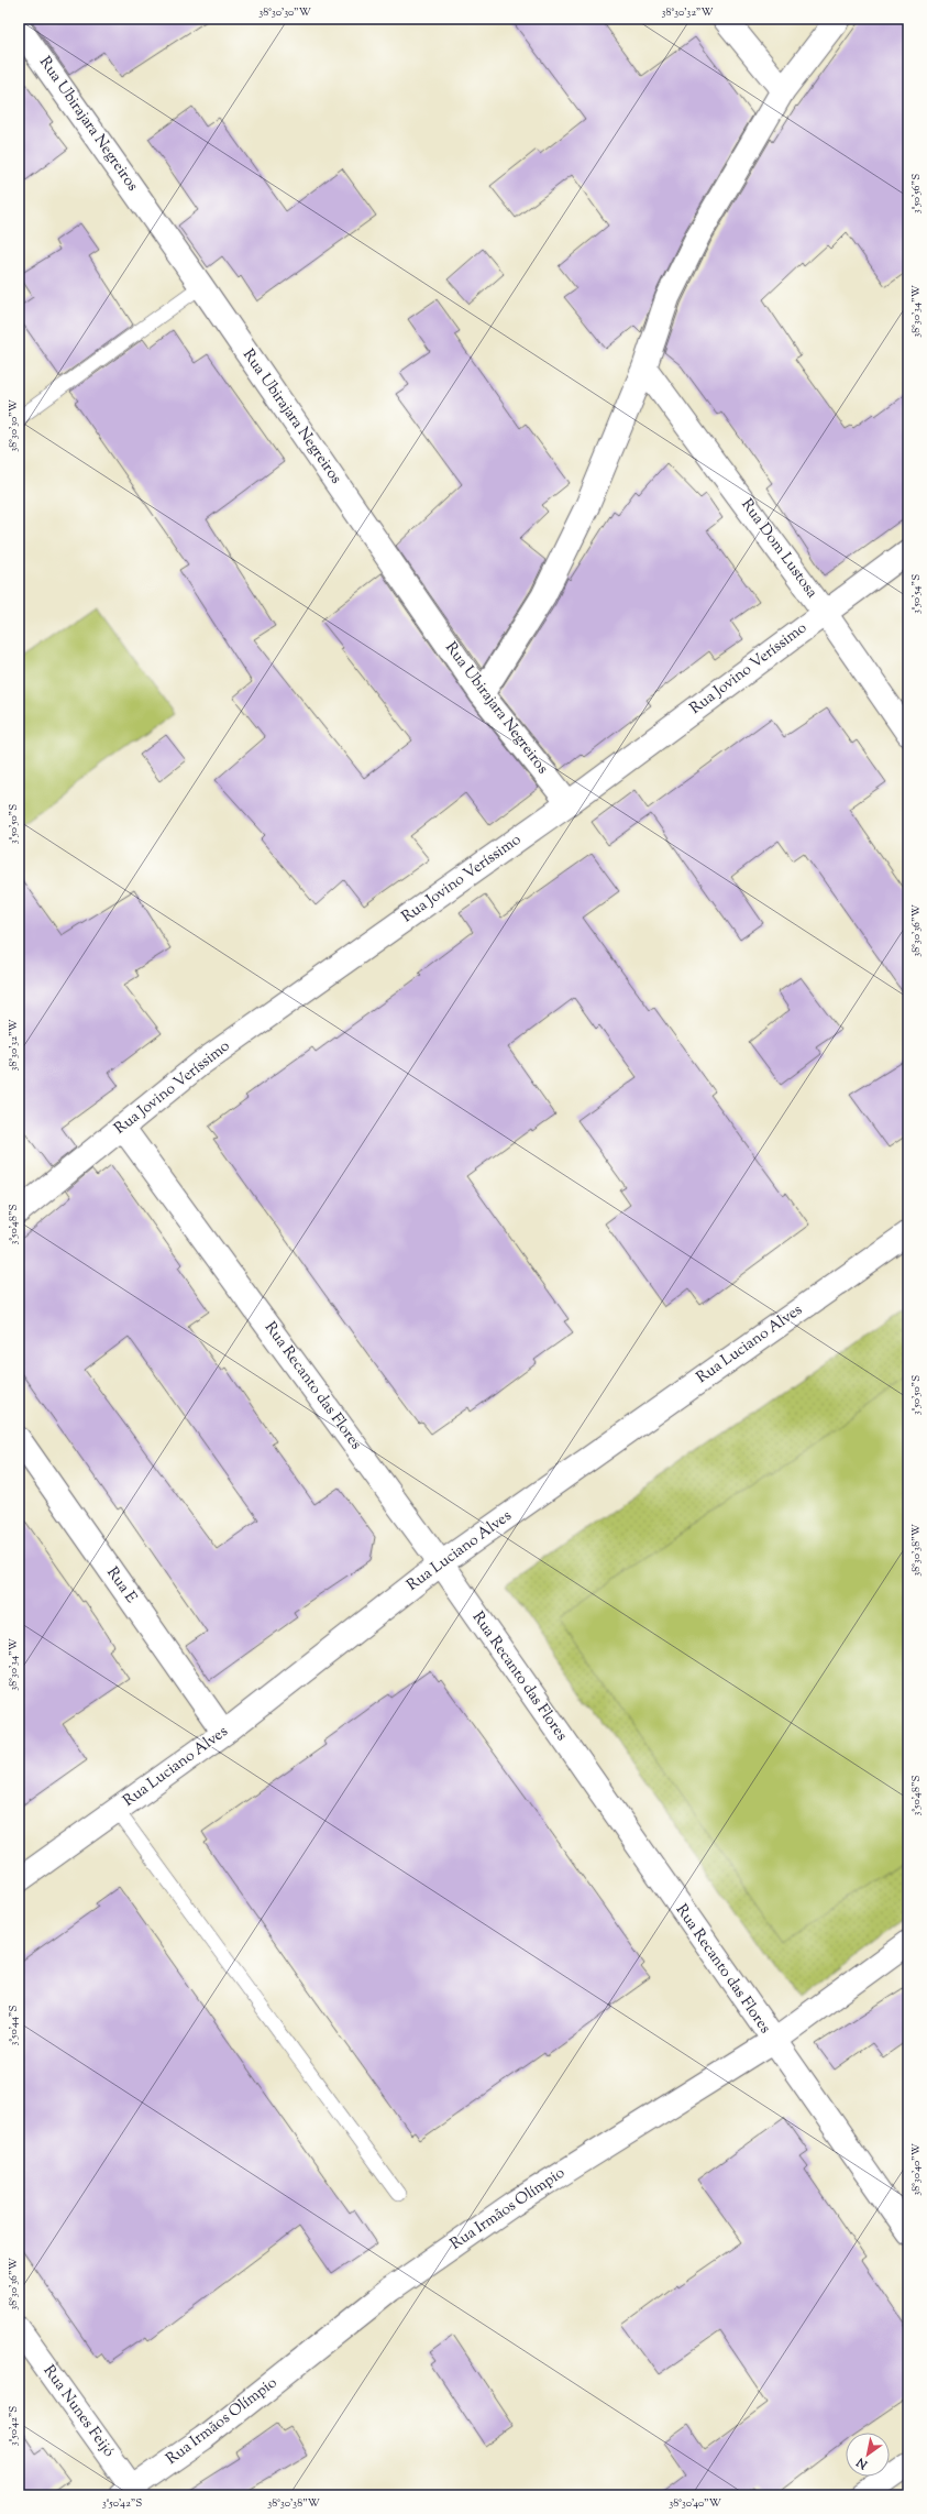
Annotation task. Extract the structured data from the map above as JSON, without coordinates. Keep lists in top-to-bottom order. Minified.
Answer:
{"streets":{"street":["Rua Ubirajara Negreiros","Rua Dom Lustosa","Rua Jovino Veríssimo","Rua Luciano Alves","Rua Recanto das Flores","Rua E","Rua Irmãos Olímpio","Rua Nunes Feijó"]},"crossings":[["Rua Ubirajara Negreiros","Rua Jovino Veríssimo"],["Rua Dom Lustosa","Rua Jovino Veríssimo"],["Rua Jovino Veríssimo","Rua Recanto das Flores"],["Rua Luciano Alves","Rua Recanto das Flores"],["Rua Luciano Alves","Rua E"],["Rua Recanto das Flores","Rua Irmãos Olímpio"],["Rua Irmãos Olímpio","Rua Nunes Feijó"]],"north":"bottom left","coordinates":["38°30'30\"W","38°30'32\"W","3°50'56\"S","38°30'34\"W","3°50'54\"S","3°50'50\"S","38°30'36\"W","3°50'48\"S","38°30'38\"W","3°50'44\"S","38°30'40\"W","3°50'42\"S"]}
